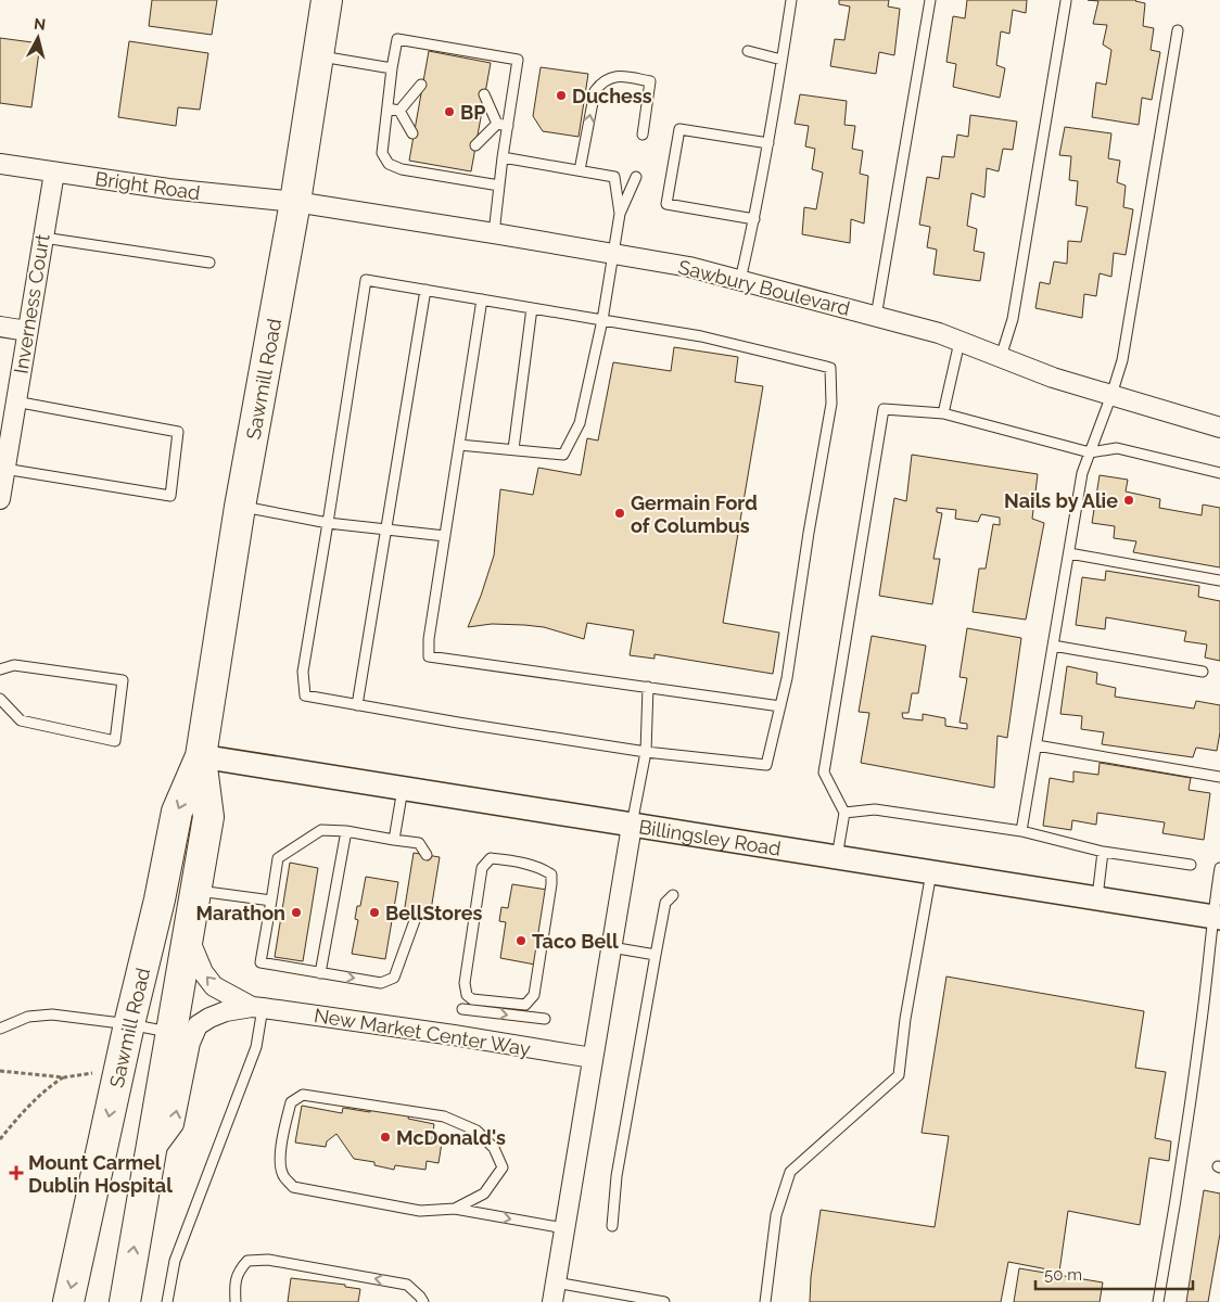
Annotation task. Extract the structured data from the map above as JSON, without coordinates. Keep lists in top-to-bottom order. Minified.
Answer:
{"streets":{"main road":["Sawmill Road"],"street":["Bright Road","Sawbury Boulevard","Inverness Court","Billingsley Road","New Market Center Way"]},"crossings":[["Bright Road","Sawbury Boulevard"],["Bright Road","Inverness Court"],["Bright Road","Sawmill Road"],["Sawbury Boulevard","Sawmill Road"],["Sawmill Road","Billingsley Road"],["Sawmill Road","New Market Center Way"]],"places":{"other":["Duchess","BP","Nails by Alie","Germain Ford of Columbus","Marathon","BellStores","Taco Bell","McDonald's"],"health":["Mount Carmel Dublin Hospital"]},"scale_bar":"50 m","north":"top"}
